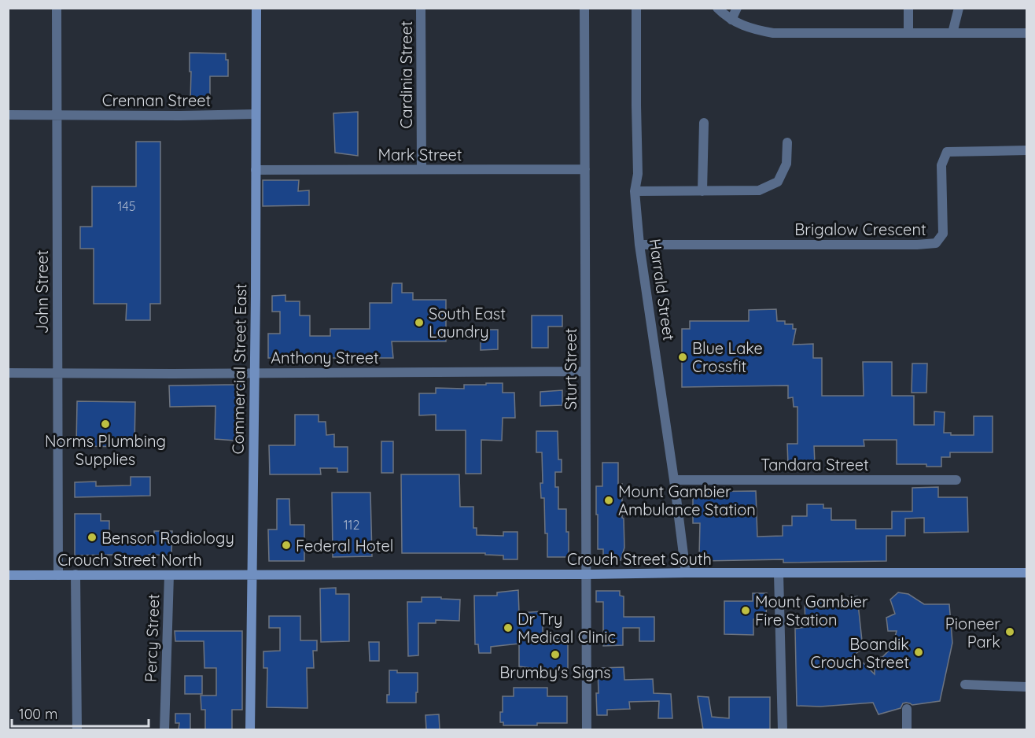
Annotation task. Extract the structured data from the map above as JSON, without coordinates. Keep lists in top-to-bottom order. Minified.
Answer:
{"streets":{"street":["Cardinia Street","Crennan Street","Mark Street","Brigalow Crescent","Harrald Street","John Street","Anthony Street","Commercial Street East","Sturt Street","Tandara Street","Crouch Street South","Crouch Street North","Percy Street"]},"crossings":[["Cardinia Street","Mark Street"],["Crennan Street","John Street"],["Crennan Street","Commercial Street East"],["Mark Street","Commercial Street East"],["Mark Street","Sturt Street"],["Brigalow Crescent","Harrald Street"],["Harrald Street","Tandara Street"],["Harrald Street","Crouch Street South"],["John Street","Anthony Street"],["John Street","Crouch Street North"],["Anthony Street","Commercial Street East"],["Anthony Street","Sturt Street"],["Commercial Street East","Crouch Street South"],["Commercial Street East","Crouch Street North"],["Sturt Street","Crouch Street South"],["Crouch Street South","Crouch Street North"],["Crouch Street North","Percy Street"]],"places":["South East Laundry","Blue Lake Crossfit","Norms Plumbing Supplies","Mount Gambier Ambulance Station","Benson Radiology","Federal Hotel","Mount Gambier Fire Station","Dr Try Medical Clinic","Pioneer Park","Boandik Crouch Street","Brumby's Signs"],"house_numbers":["145","112"],"scale_bar":"100 m"}
